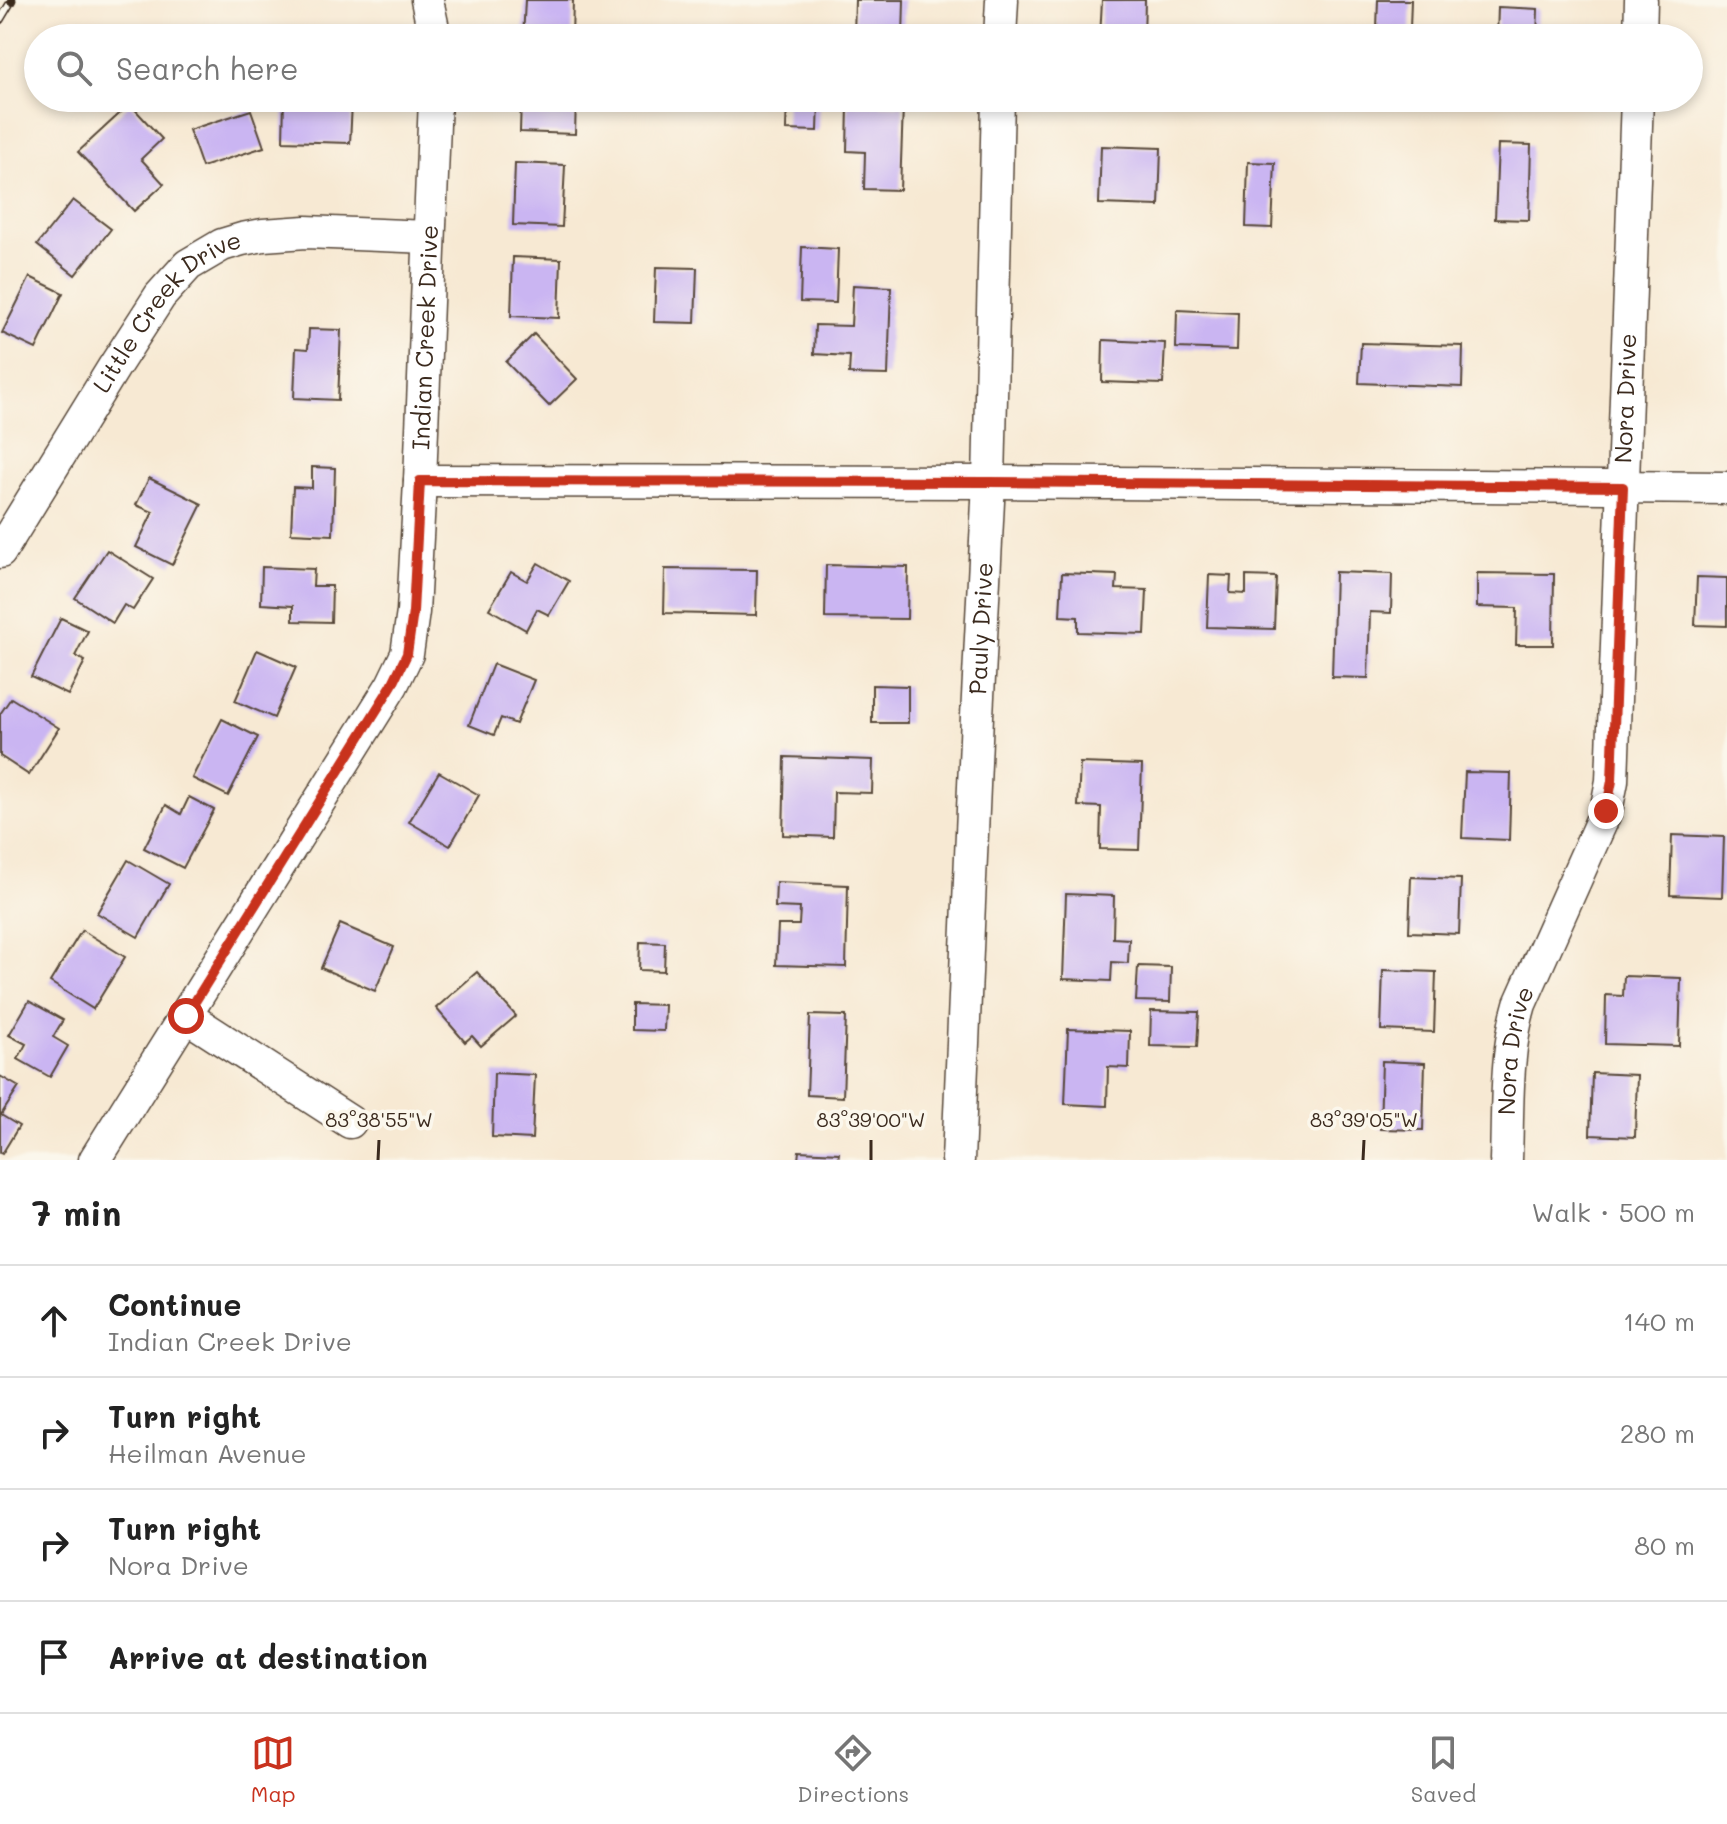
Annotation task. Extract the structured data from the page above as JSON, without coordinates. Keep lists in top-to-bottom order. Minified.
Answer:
{"streets":{"street":["Little Creek Drive","Indian Creek Drive","Nora Drive","Pauly Drive"]},"crossings":[["Little Creek Drive","Indian Creek Drive"]],"page":{"search":"Search here","heading":["7 min","Walk · 500 m"],"list":[["Continue","Indian Creek Drive","140 m"],["Turn right","Heilman Avenue","280 m"],["Turn right","Nora Drive","80 m"],"Arrive at destination"],"nav":["Map","Directions","Saved"]},"coordinates":["83°38'55\"W","83°39'00\"W","83°39'05\"W"]}
